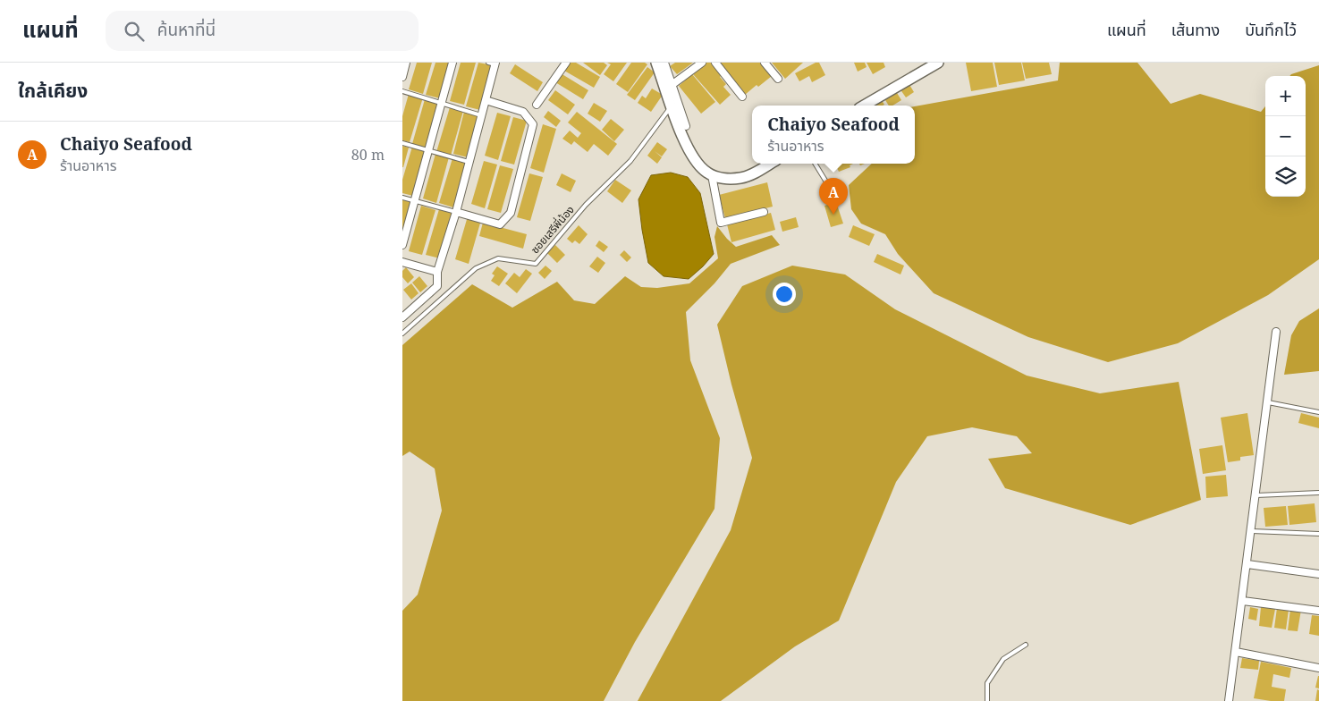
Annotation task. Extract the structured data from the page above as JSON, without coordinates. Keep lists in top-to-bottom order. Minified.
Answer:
{"streets":{"lane":["ซอยเสรีพี่น้อง"]},"page":{"header":"แผนที่","search":"ค้นหาที่นี่","nav":["แผนที่","เส้นทาง","บันทึกไว้"],"heading":"ใกล้เคียง","map_buttons":["+","−"],"popup":["Chaiyo Seafood","ร้านอาหาร"],"list":[{"mark":"A","name":"Chaiyo Seafood","note":"ร้านอาหาร","value":"80 m"}],"pins":"A"}}
